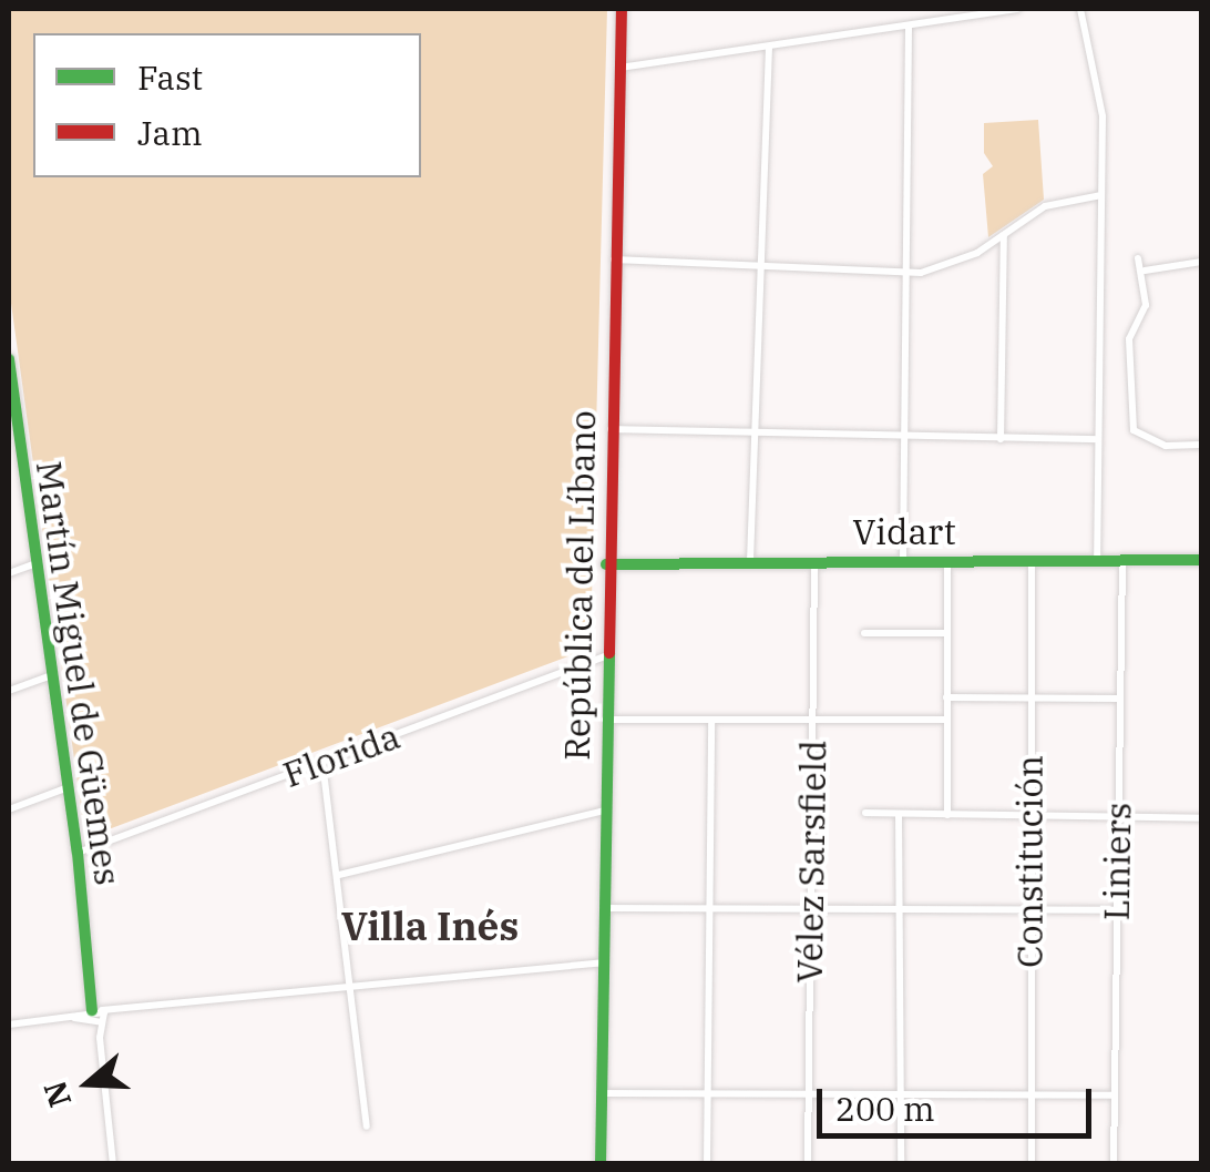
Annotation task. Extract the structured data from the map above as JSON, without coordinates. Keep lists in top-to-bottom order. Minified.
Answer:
{"streets":{"street":["Vidart","República del Líbano","Martín Miguel de Güemes","Florida","Vélez Sarsfield","Constitución","Liniers"]},"crossings":[["Vidart","República del Líbano"],["Vidart","Vélez Sarsfield"],["Vidart","Constitución"],["Vidart","Liniers"],["República del Líbano","Florida"],["Martín Miguel de Güemes","Florida"]],"districts":["Villa Inés"],"legend":["Fast","Jam"],"scale_bar":"200 m","north":"left"}
